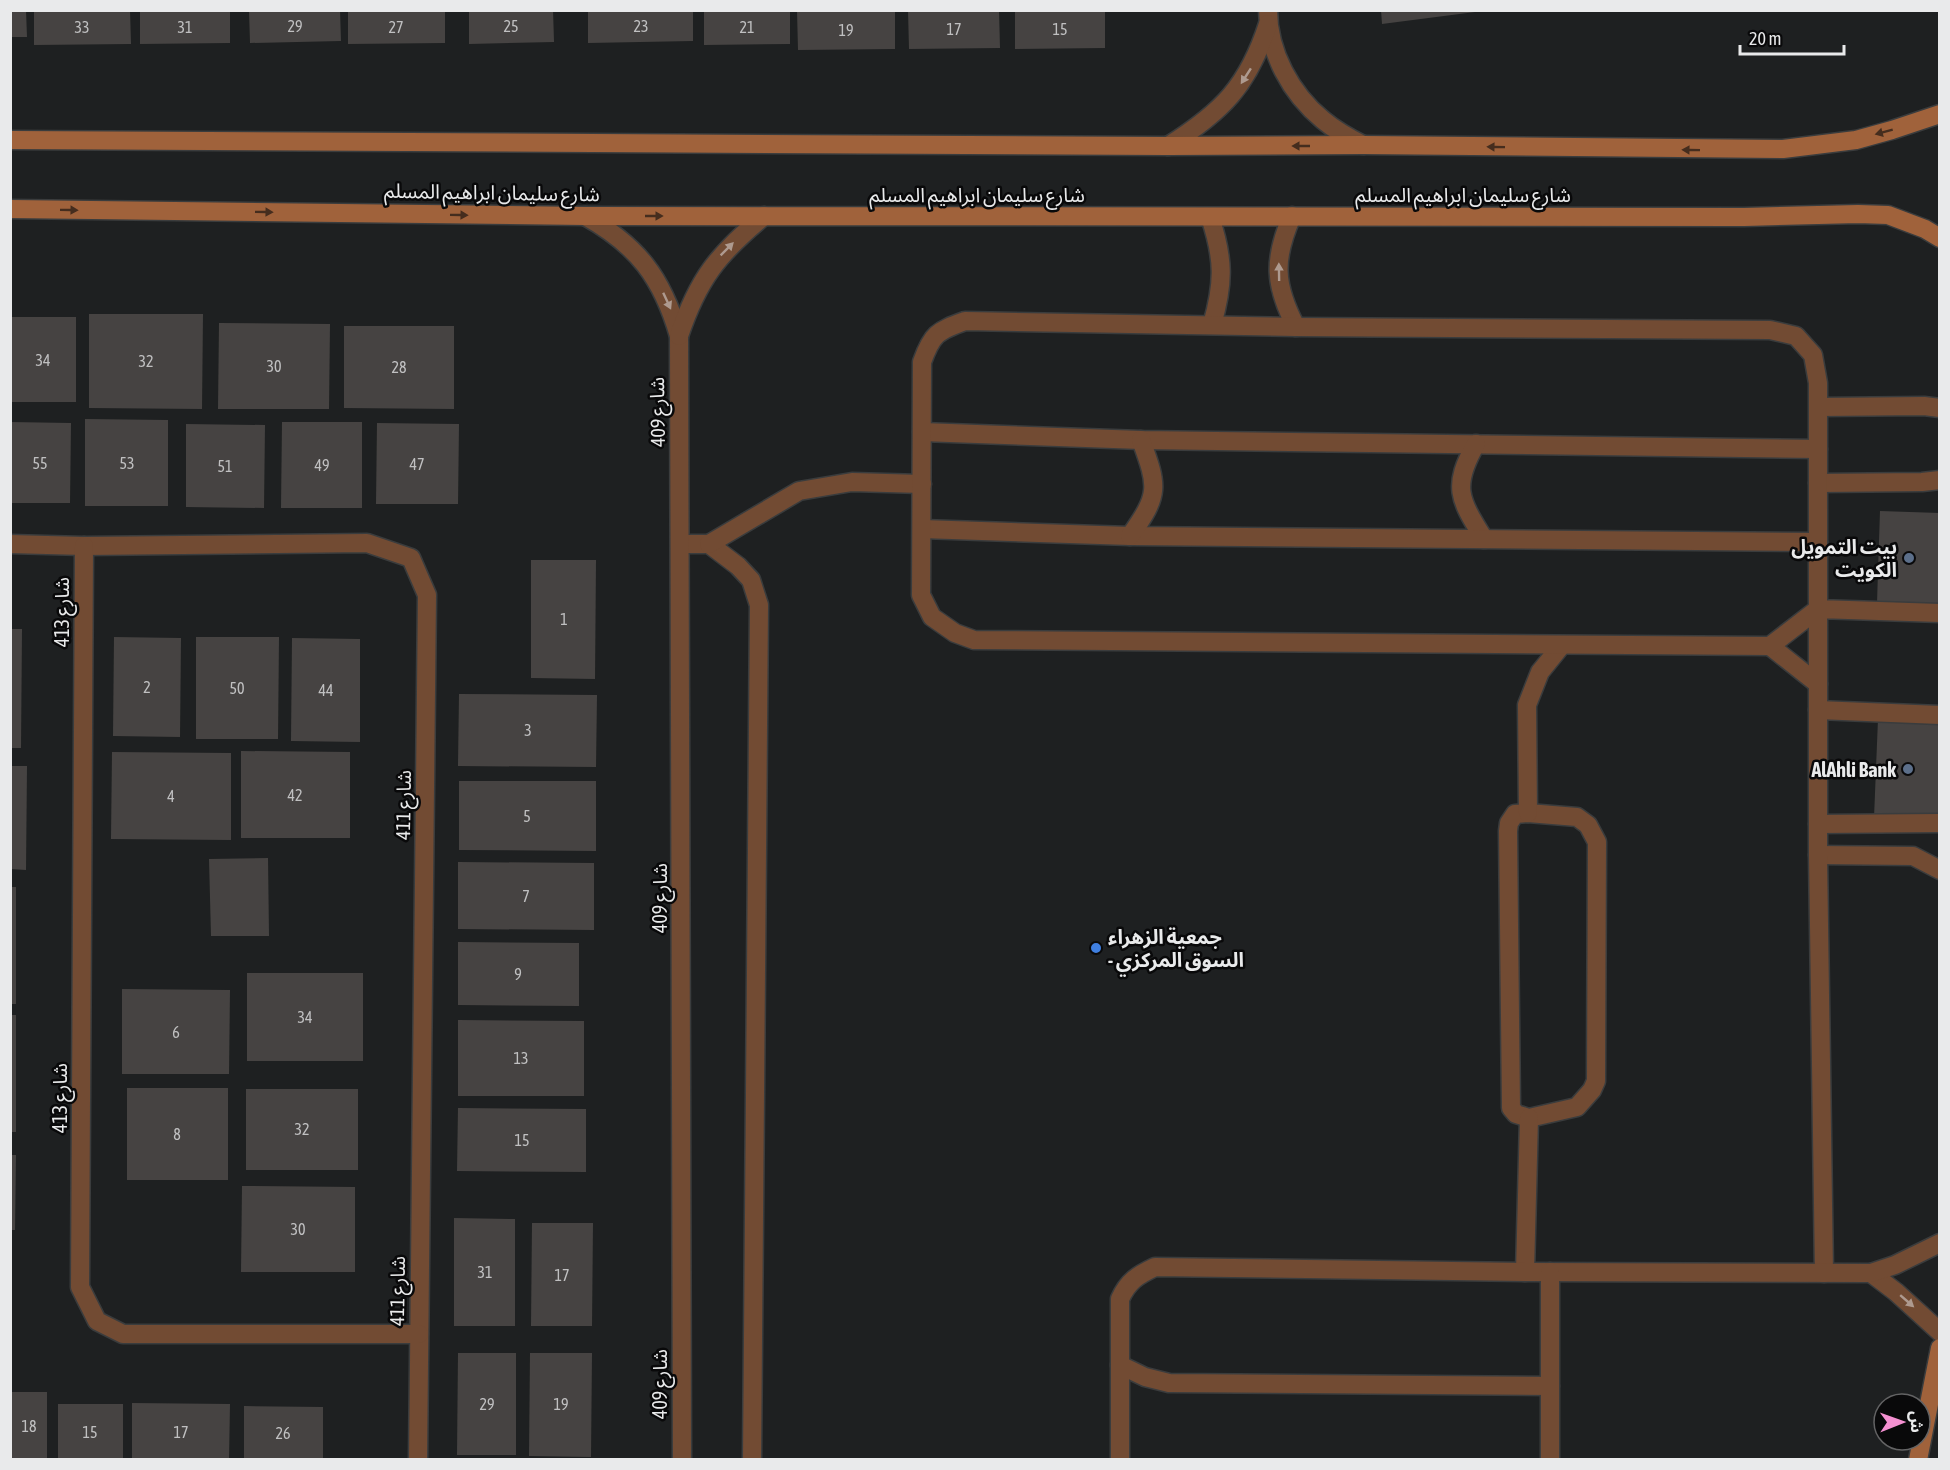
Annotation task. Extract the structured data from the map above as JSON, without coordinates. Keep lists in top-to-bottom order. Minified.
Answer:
{"streets":{"street":["شارع سليمان ابراهيم المسلم","شارع 409","شارع 413","شارع 411"]},"crossings":[["شارع سليمان ابراهيم المسلم","شارع 409"],["شارع 413","شارع 411"]],"places":["بيت التمويل الكويت","AlAhli Bank","جمعية الزهراء - السوق المركزي"],"house_numbers":["29","25","23","33","31","27","21","17","15","19","34","32","30","28","55","53","47","49","51","1","2","50","44","3","42","4","5","7","9","34","6","13","32","8","15","30","31","17","29","19","18","15","17","26"],"scale_bar":"20 m","north":"right"}
